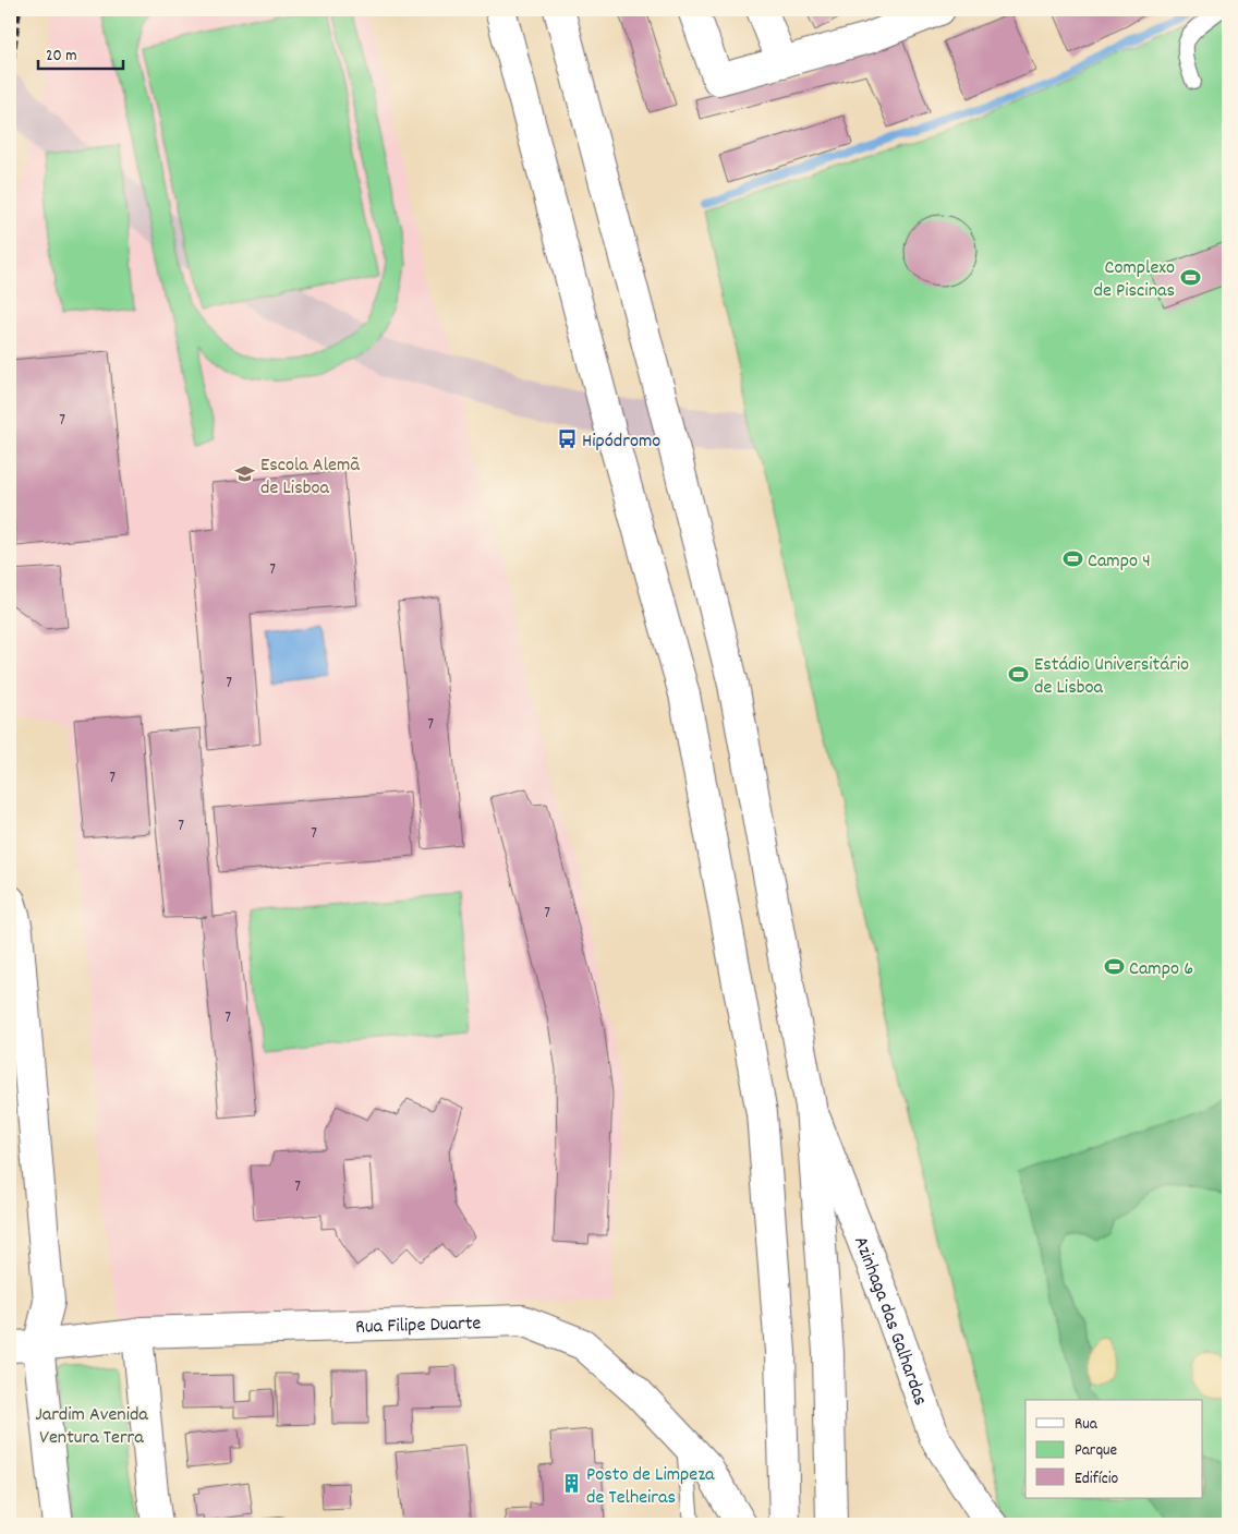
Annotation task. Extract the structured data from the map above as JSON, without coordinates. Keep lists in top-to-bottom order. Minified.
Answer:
{"streets":{"main road":["Azinhaga das Galhardas","Rua Filipe Duarte"]},"parks":["Jardim Avenida Ventura Terra"],"places":{"sports":["Complexo de Piscinas","Campo 4","Estádio Universitário de Lisboa","Campo 6"],"bus stop":["Hipódromo"],"school or university":["Escola Alemã de Lisboa"],"building":["Posto de Limpeza de Telheiras"]},"house_numbers":["7","7","7","7","7","7","7","7","7","7"],"legend":["Rua","Parque","Edifício"],"scale_bar":"20 m"}
